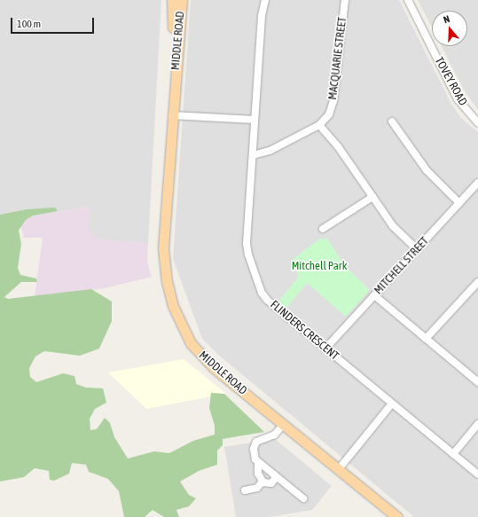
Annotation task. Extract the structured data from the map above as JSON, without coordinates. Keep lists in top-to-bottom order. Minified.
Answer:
{"streets":{"main road":["MIDDLE ROAD"],"street":["MACQUARIE STREET","TOVEY ROAD","MITCHELL STREET","FLINDERS CRESCENT"]},"crossings":[["MACQUARIE STREET","FLINDERS CRESCENT"],["MITCHELL STREET","FLINDERS CRESCENT"]],"parks":["Mitchell Park"],"scale_bar":"100 m","north":"top"}
